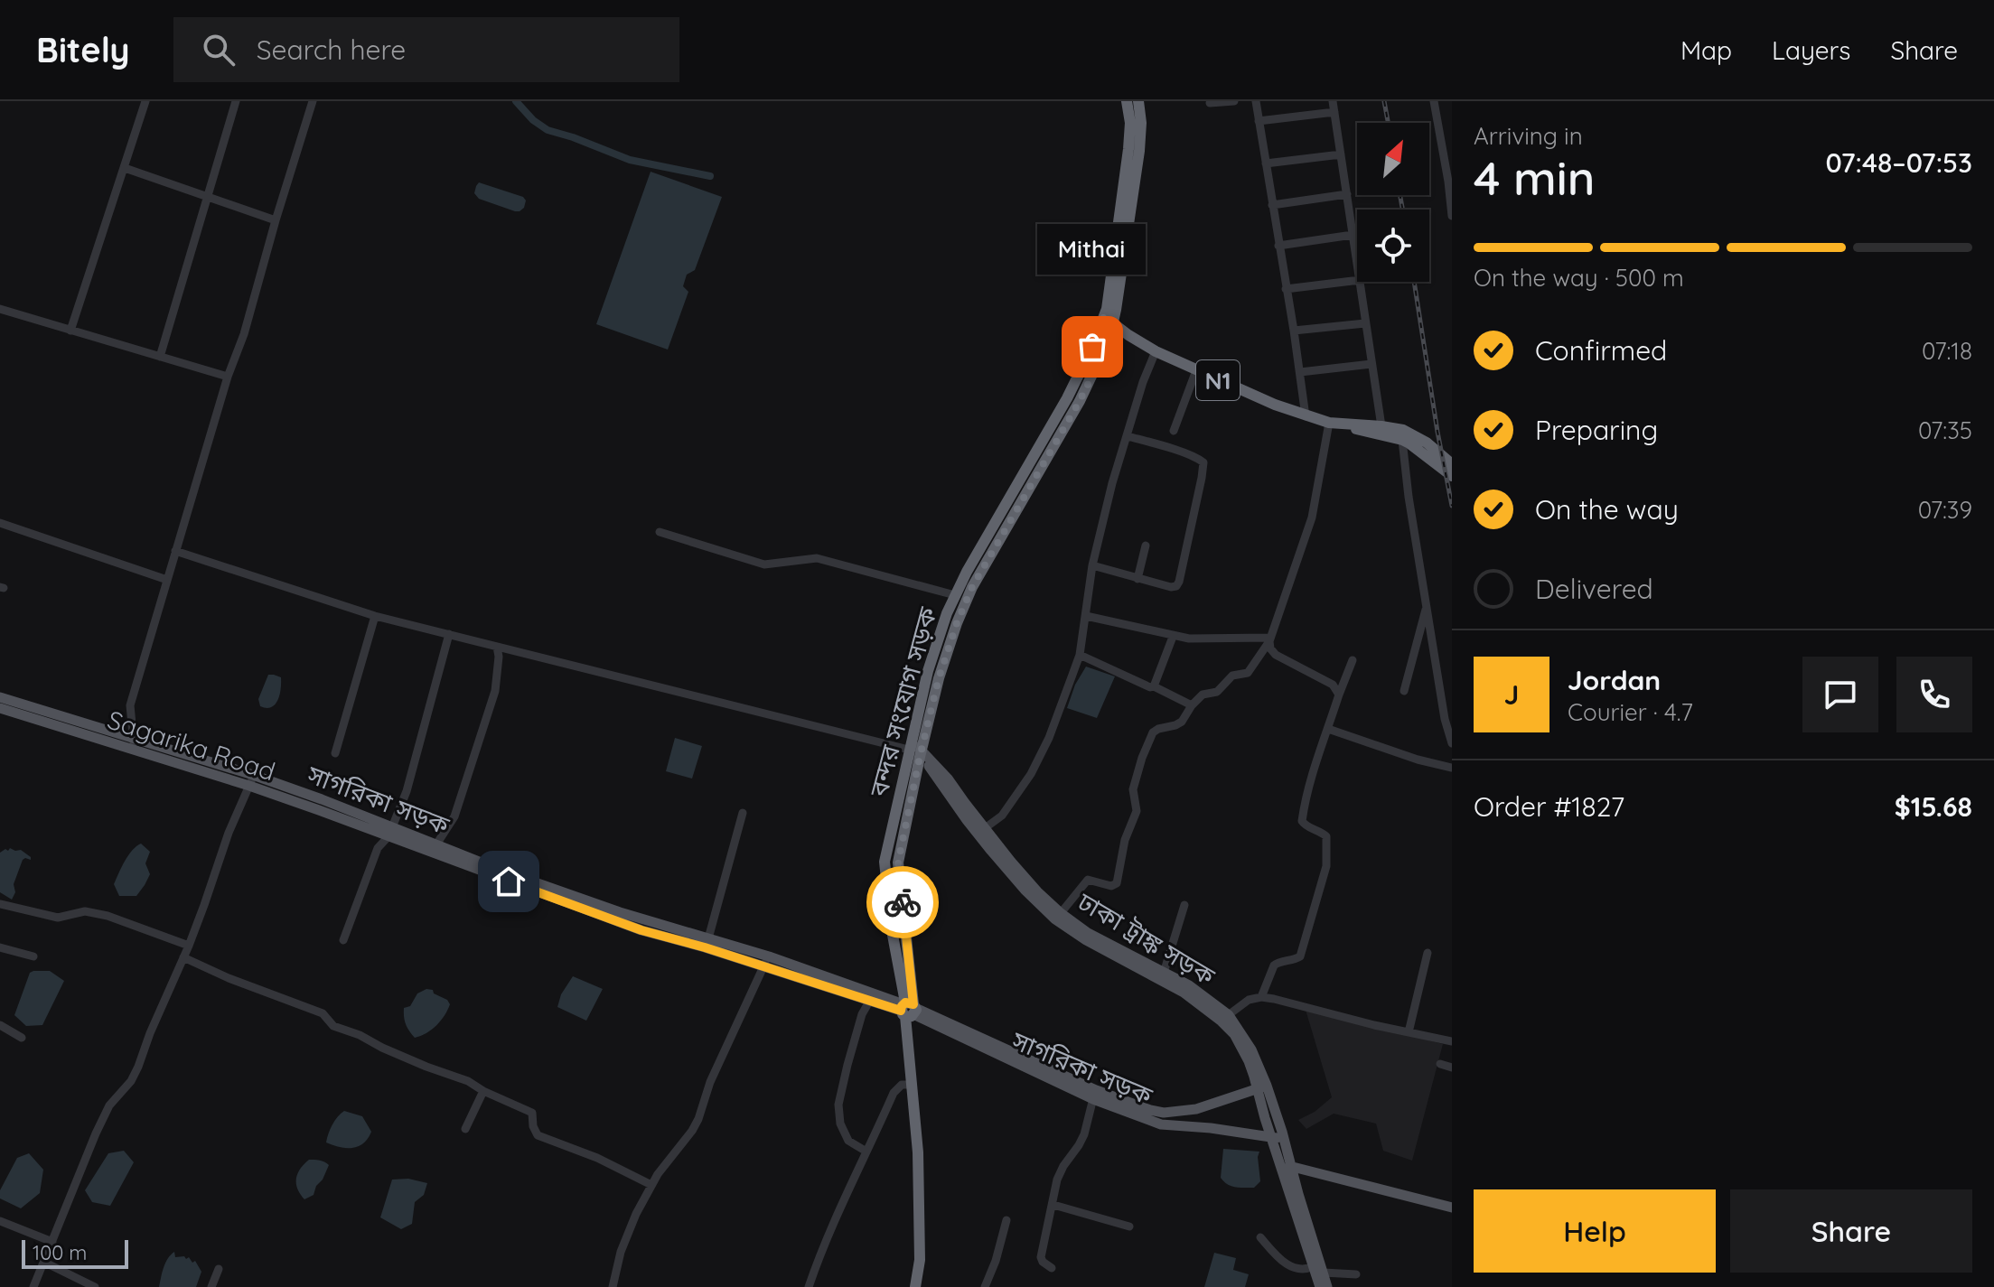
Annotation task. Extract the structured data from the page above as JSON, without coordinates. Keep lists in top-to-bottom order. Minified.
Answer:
{"streets":{"highway":["N1","বন্দর সংযোগ সড়ক"],"main road":["Sagarika Road","সাগরিকা সড়ক","ঢাকা ট্রাঙ্ক সড়ক"]},"crossings":[["N1","বন্দর সংযোগ সড়ক"],["বন্দর সংযোগ সড়ক","সাগরিকা সড়ক"],["বন্দর সংযোগ সড়ক","ঢাকা ট্রাঙ্ক সড়ক"],["Sagarika Road","সাগরিকা সড়ক"],["সাগরিকা সড়ক","ঢাকা ট্রাঙ্ক সড়ক"]],"places":["Mithai"],"scale_bar":"100 m","north":"top right","page":{"header":"Bitely","search":"Search here","nav":["Map","Layers","Share"],"heading":["4 min","Arriving in","07:48–07:53"],"panel":["Jordan","Courier · 4.7","Order #1827","$15.68"],"bubble":"Mithai","bar":"On the way · 500 m","list":[["Confirmed","07:18"],["Preparing","07:35"],["On the way","07:39"],"Delivered"],"round":"J","buttons":["Help","Share"],"scale":"100 m"}}
